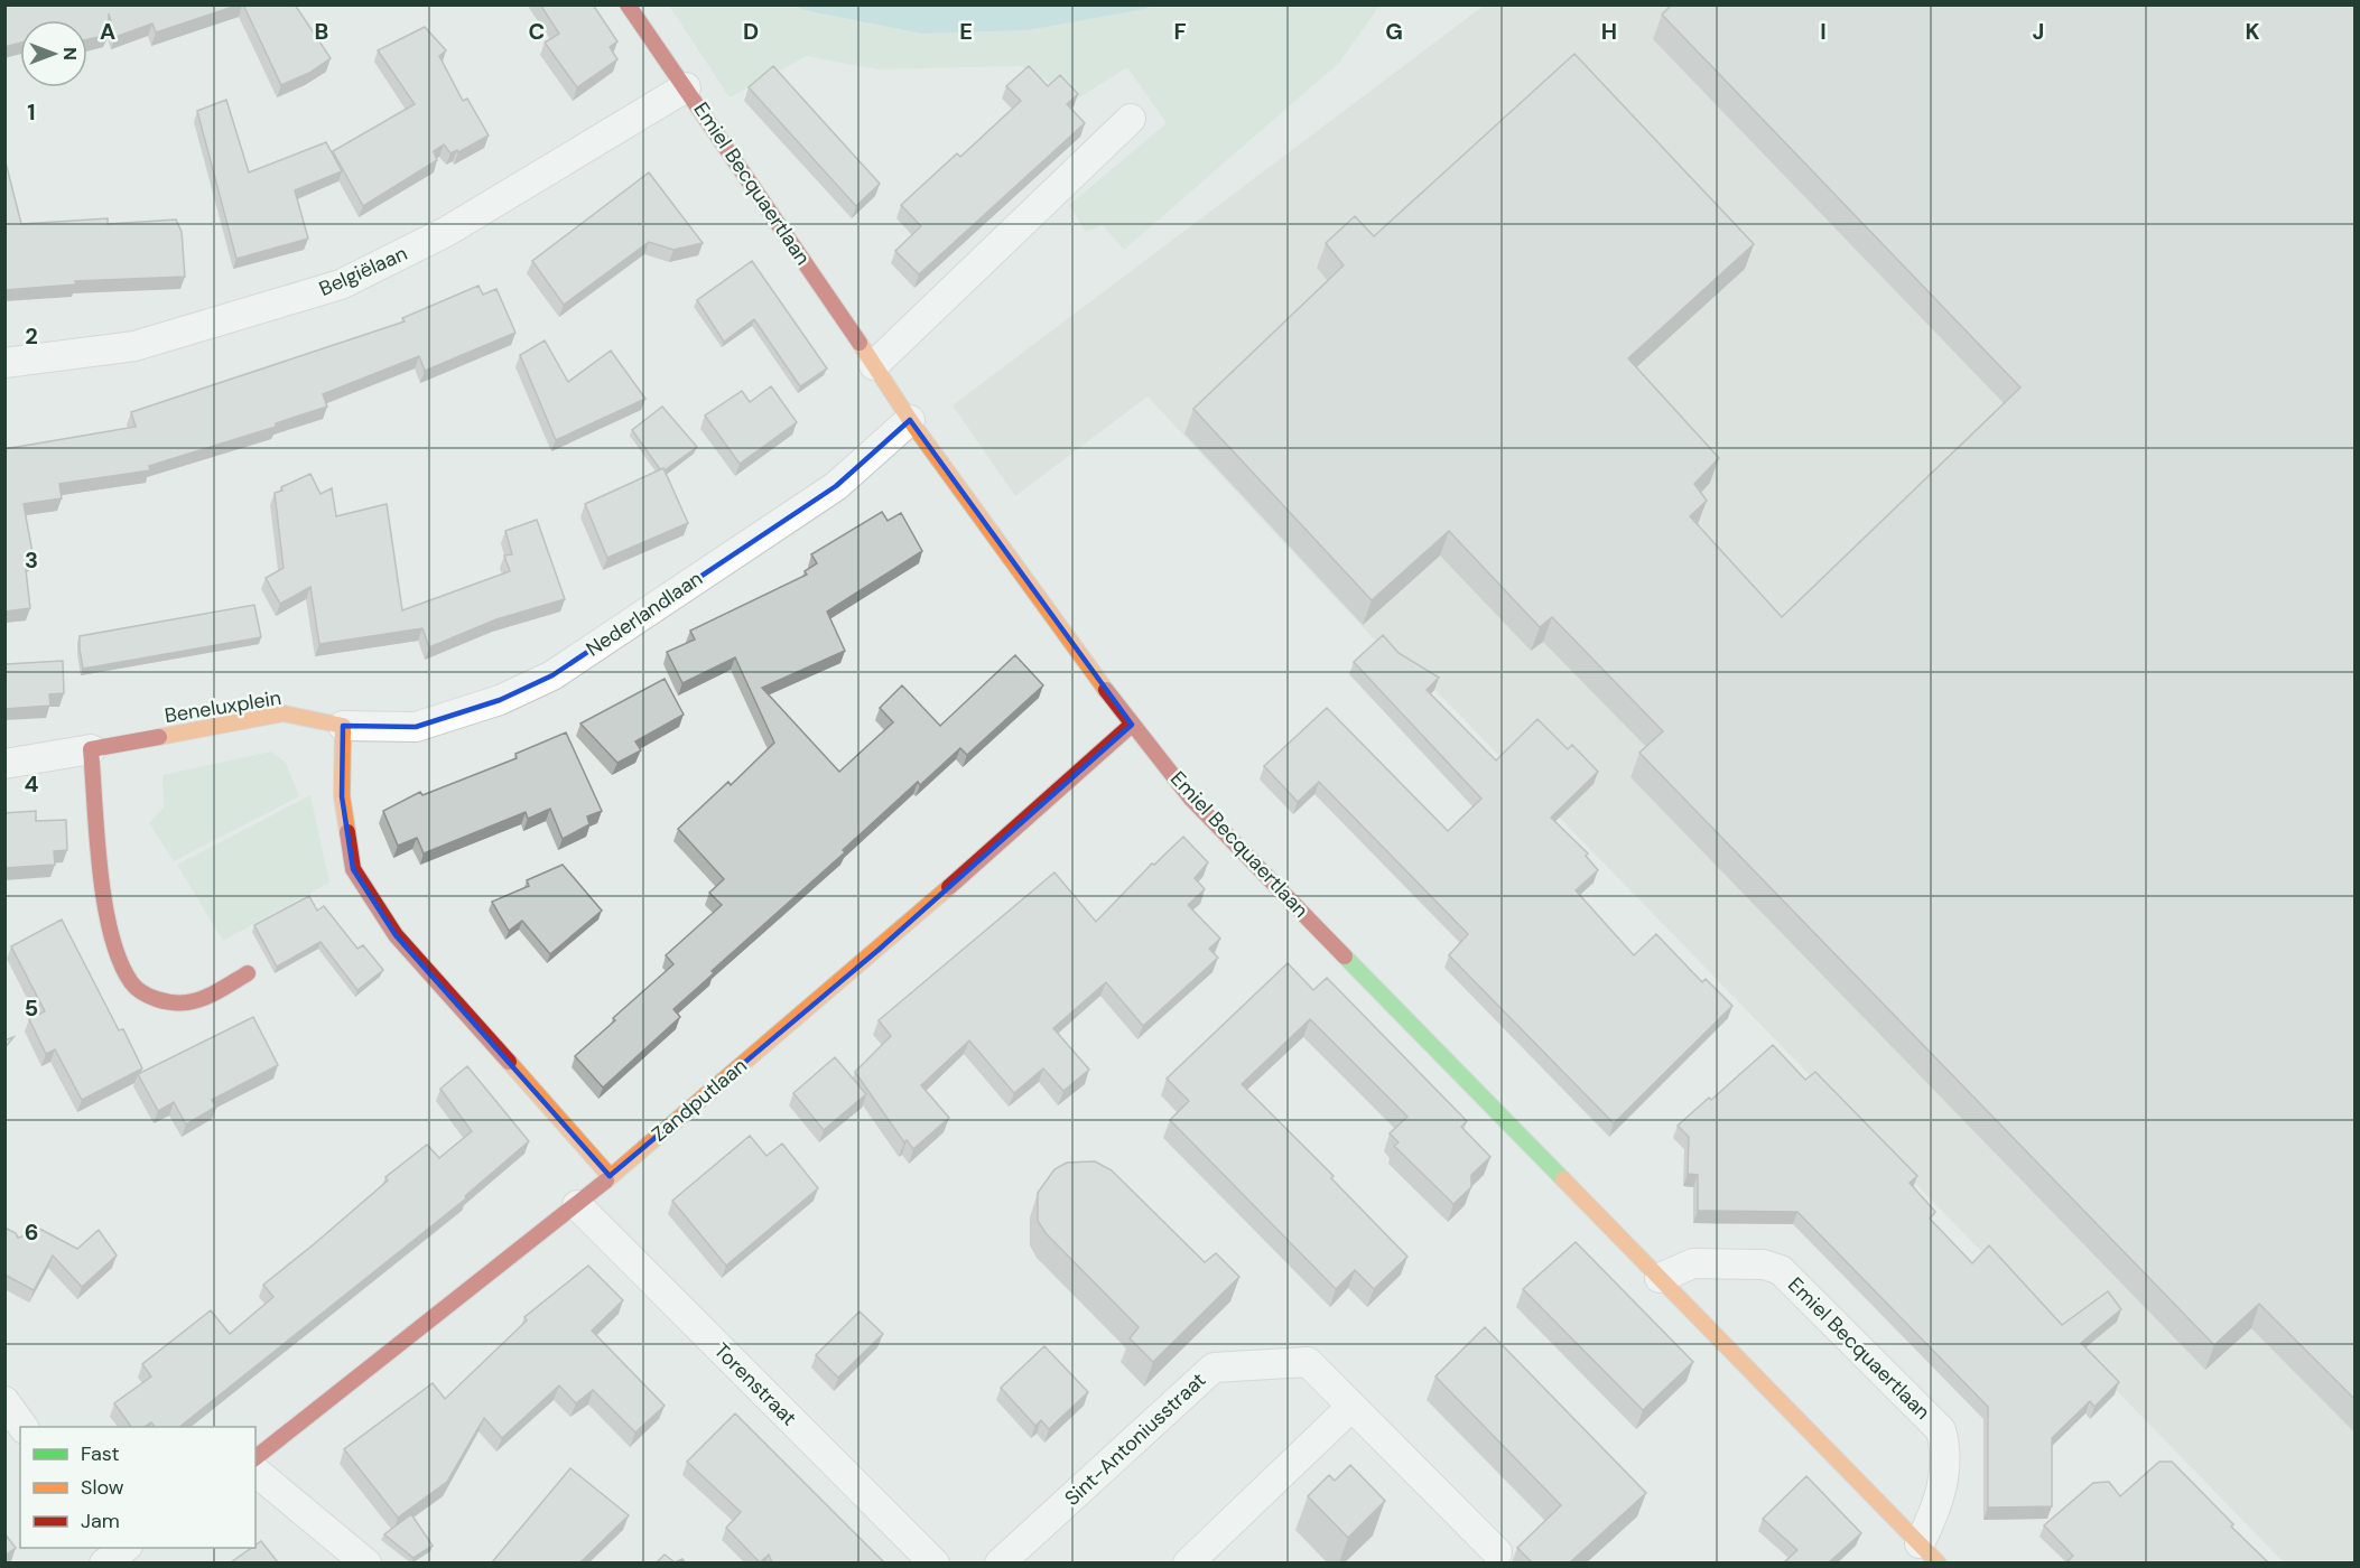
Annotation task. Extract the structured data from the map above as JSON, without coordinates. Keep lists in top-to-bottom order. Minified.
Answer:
{"streets":{"street":["Emiel Becquaertlaan","Belgiëlaan","Nederlandlaan","Beneluxplein","Zandputlaan","Torenstraat","Sint-Antoniusstraat"]},"crossings":[["Emiel Becquaertlaan","Belgiëlaan"],["Emiel Becquaertlaan","Nederlandlaan"],["Emiel Becquaertlaan","Zandputlaan"],["Nederlandlaan","Beneluxplein"],["Zandputlaan","Torenstraat"]],"legend":["Fast","Slow","Jam"],"north":"right","grid":{"columns":["A","B","C","D","E","F","G","H","I","J","K"],"rows":["1","2","3","4","5","6"]}}
